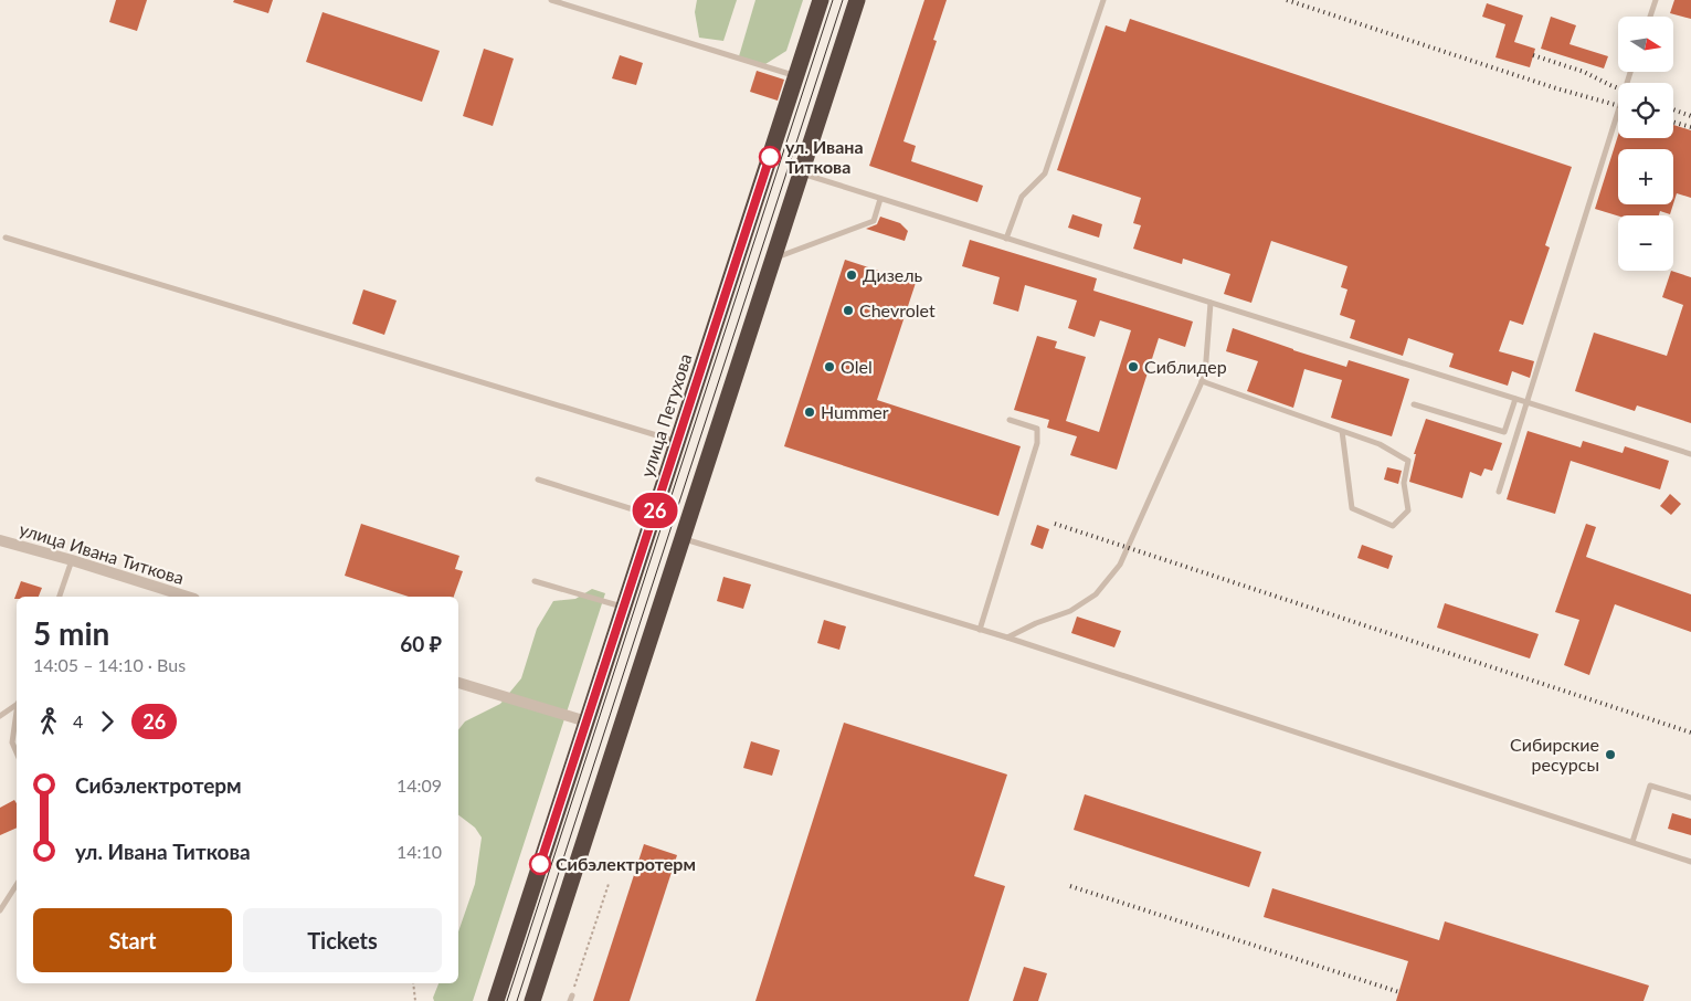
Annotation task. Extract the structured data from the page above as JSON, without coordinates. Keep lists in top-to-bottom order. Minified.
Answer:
{"streets":{"highway":["улица Петухова"],"street":["улица Ивана Титкова"]},"places":["ул. Ивана Титкова","Дизель","Chevrolet","Olel","Сиблидер","Hummer","Сибирские ресурсы","Сибэлектротерм"],"lines":["bus line 26"],"north":"right","page":{"on_map":"26","map_buttons":["+","−"],"heading":["5 min","14:05 – 14:10 · Bus","60 ₽"],"legs":["4","26"],"list":[{"name":"Сибэлектротерм","value":"14:09"},{"name":"ул. Ивана Титкова","value":"14:10"}],"buttons":["Start","Tickets"]}}
